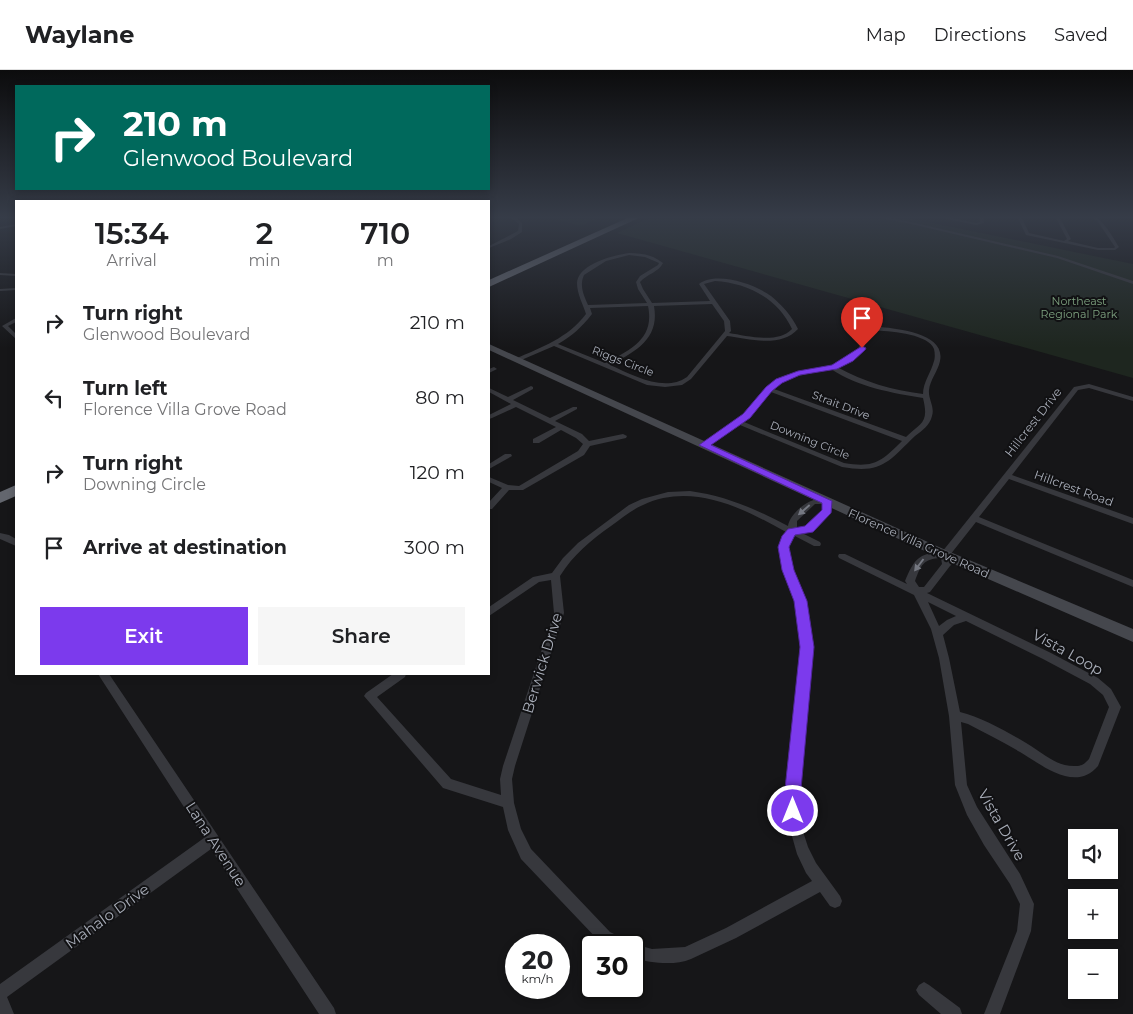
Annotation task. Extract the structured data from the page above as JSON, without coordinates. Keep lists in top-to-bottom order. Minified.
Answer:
{"streets":{"street":["Riggs Circle","Strait Drive","Hillcrest Drive","Downing Circle","Hillcrest Road","Florence Villa Grove Road","Vista Loop","Berwick Drive","Vista Drive","Lana Avenue","Mahalo Drive"]},"crossings":[["Strait Drive","Downing Circle"],["Hillcrest Drive","Hillcrest Road"],["Hillcrest Drive","Florence Villa Grove Road"],["Downing Circle","Florence Villa Grove Road"],["Vista Loop","Vista Drive"],["Lana Avenue","Mahalo Drive"]],"parks":["Northeast Regional Park"],"page":{"header":"Waylane","nav":["Map","Directions","Saved"],"turn":["210 m","Glenwood Boulevard"],"eta":["15:34","Arrival","2","min","710","m"],"list":[{"name":"Turn right","note":"Glenwood Boulevard","value":"210 m"},{"name":"Turn left","note":"Florence Villa Grove Road","value":"80 m"},{"name":"Turn right","note":"Downing Circle","value":"120 m"},{"name":"Arrive at destination","value":"300 m"}],"buttons":["Exit","Share"],"map_buttons":["+","−"],"speed":"20 km/h","limit":"30"}}
